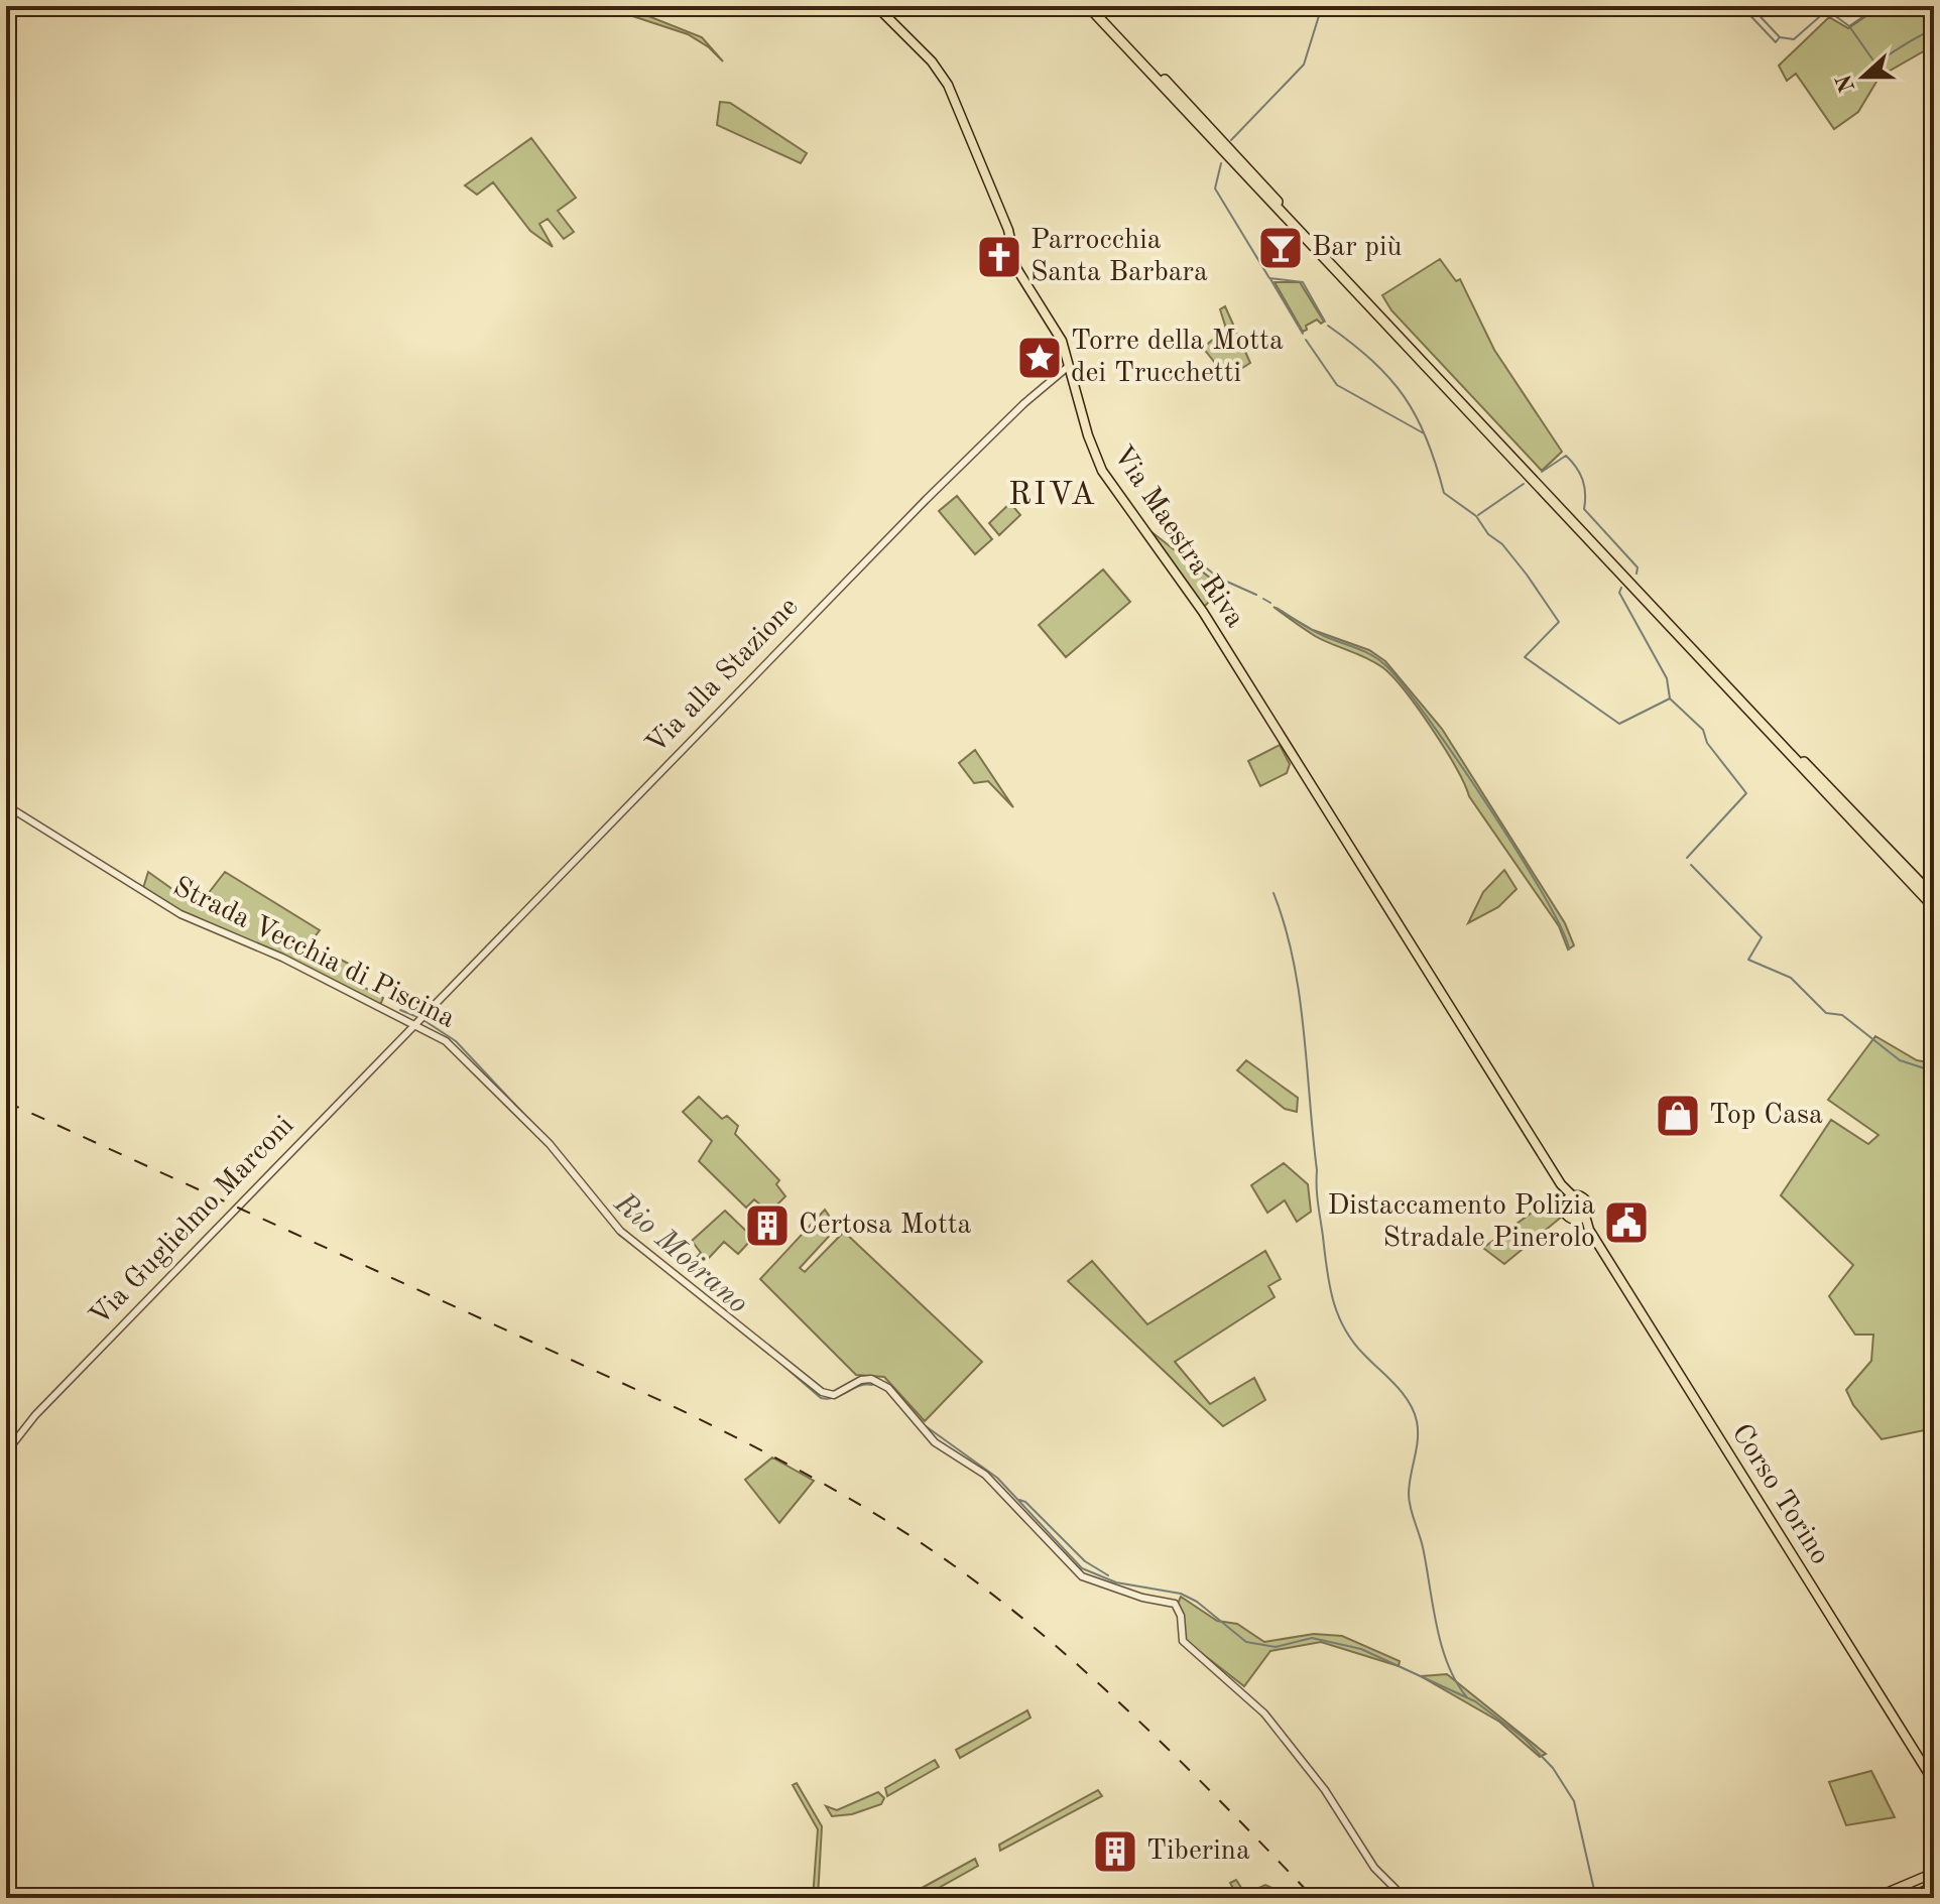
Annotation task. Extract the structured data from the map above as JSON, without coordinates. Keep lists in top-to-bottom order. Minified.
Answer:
{"streets":{"main road":["Via Maestra Riva","Corso Torino"],"street":["Via alla Stazione","Strada Vecchia di Piscina","Via Guglielmo Marconi"]},"crossings":[["Via Maestra Riva","Via alla Stazione"],["Via alla Stazione","Strada Vecchia di Piscina"],["Via alla Stazione","Via Guglielmo Marconi"],["Strada Vecchia di Piscina","Via Guglielmo Marconi"]],"districts":["RIVA"],"water":["Rio Moirano"],"places":{"bar":["Bar più"],"church":["Parrocchia Santa Barbara"],"place":["Torre della Motta dei Trucchetti"],"shop":["Top Casa"],"public building":["Distaccamento Polizia Stradale Pinerolo"],"building":["Certosa Motta","Tiberina"]},"north":"left"}
